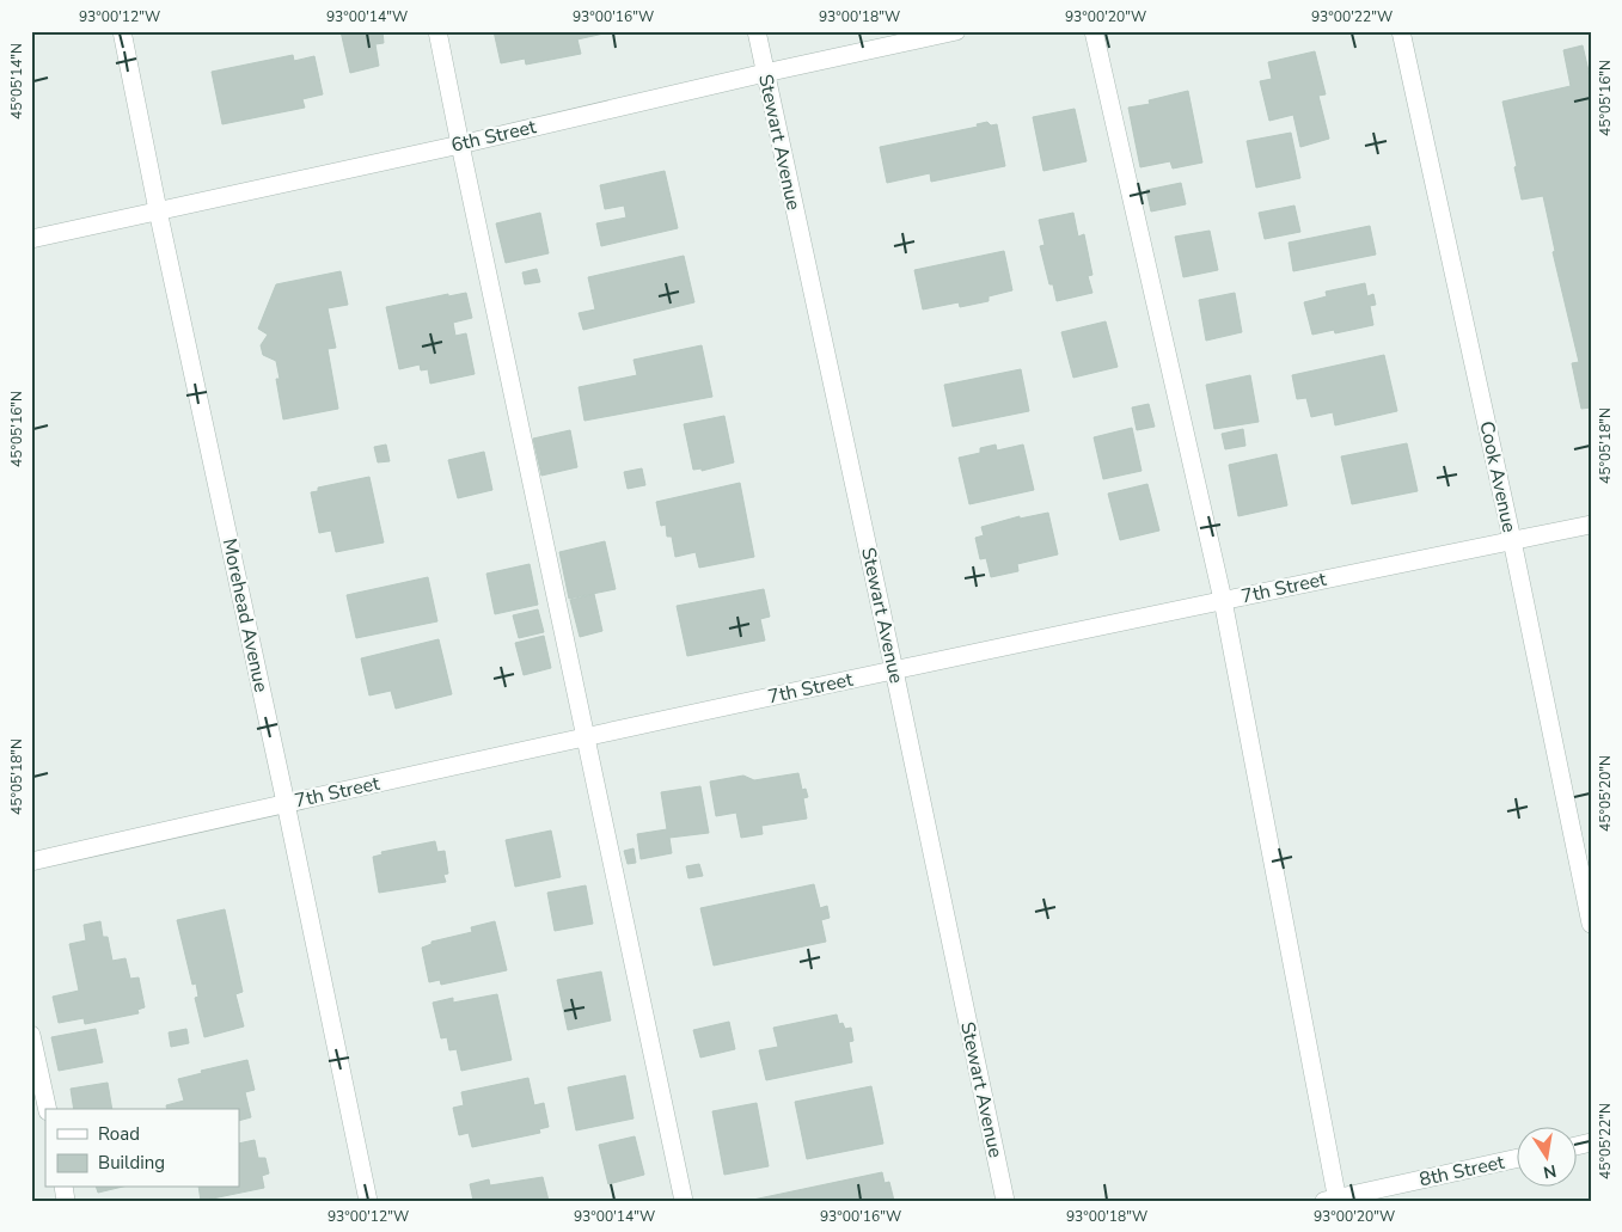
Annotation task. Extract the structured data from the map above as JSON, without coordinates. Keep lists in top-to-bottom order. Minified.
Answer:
{"streets":{"street":["6th Street","Stewart Avenue","Cook Avenue","7th Street","Morehead Avenue","8th Street"]},"crossings":[["6th Street","Stewart Avenue"],["6th Street","Morehead Avenue"],["Stewart Avenue","7th Street"],["Cook Avenue","7th Street"],["7th Street","Morehead Avenue"]],"legend":["Road","Building"],"north":"bottom","coordinates":["93°00'12\"W","93°00'14\"W","93°00'16\"W","93°00'18\"W","93°00'20\"W","93°00'22\"W","45°05'14\"N","45°05'16\"N","45°05'18\"N","45°05'20\"N","45°05'22\"N"]}
